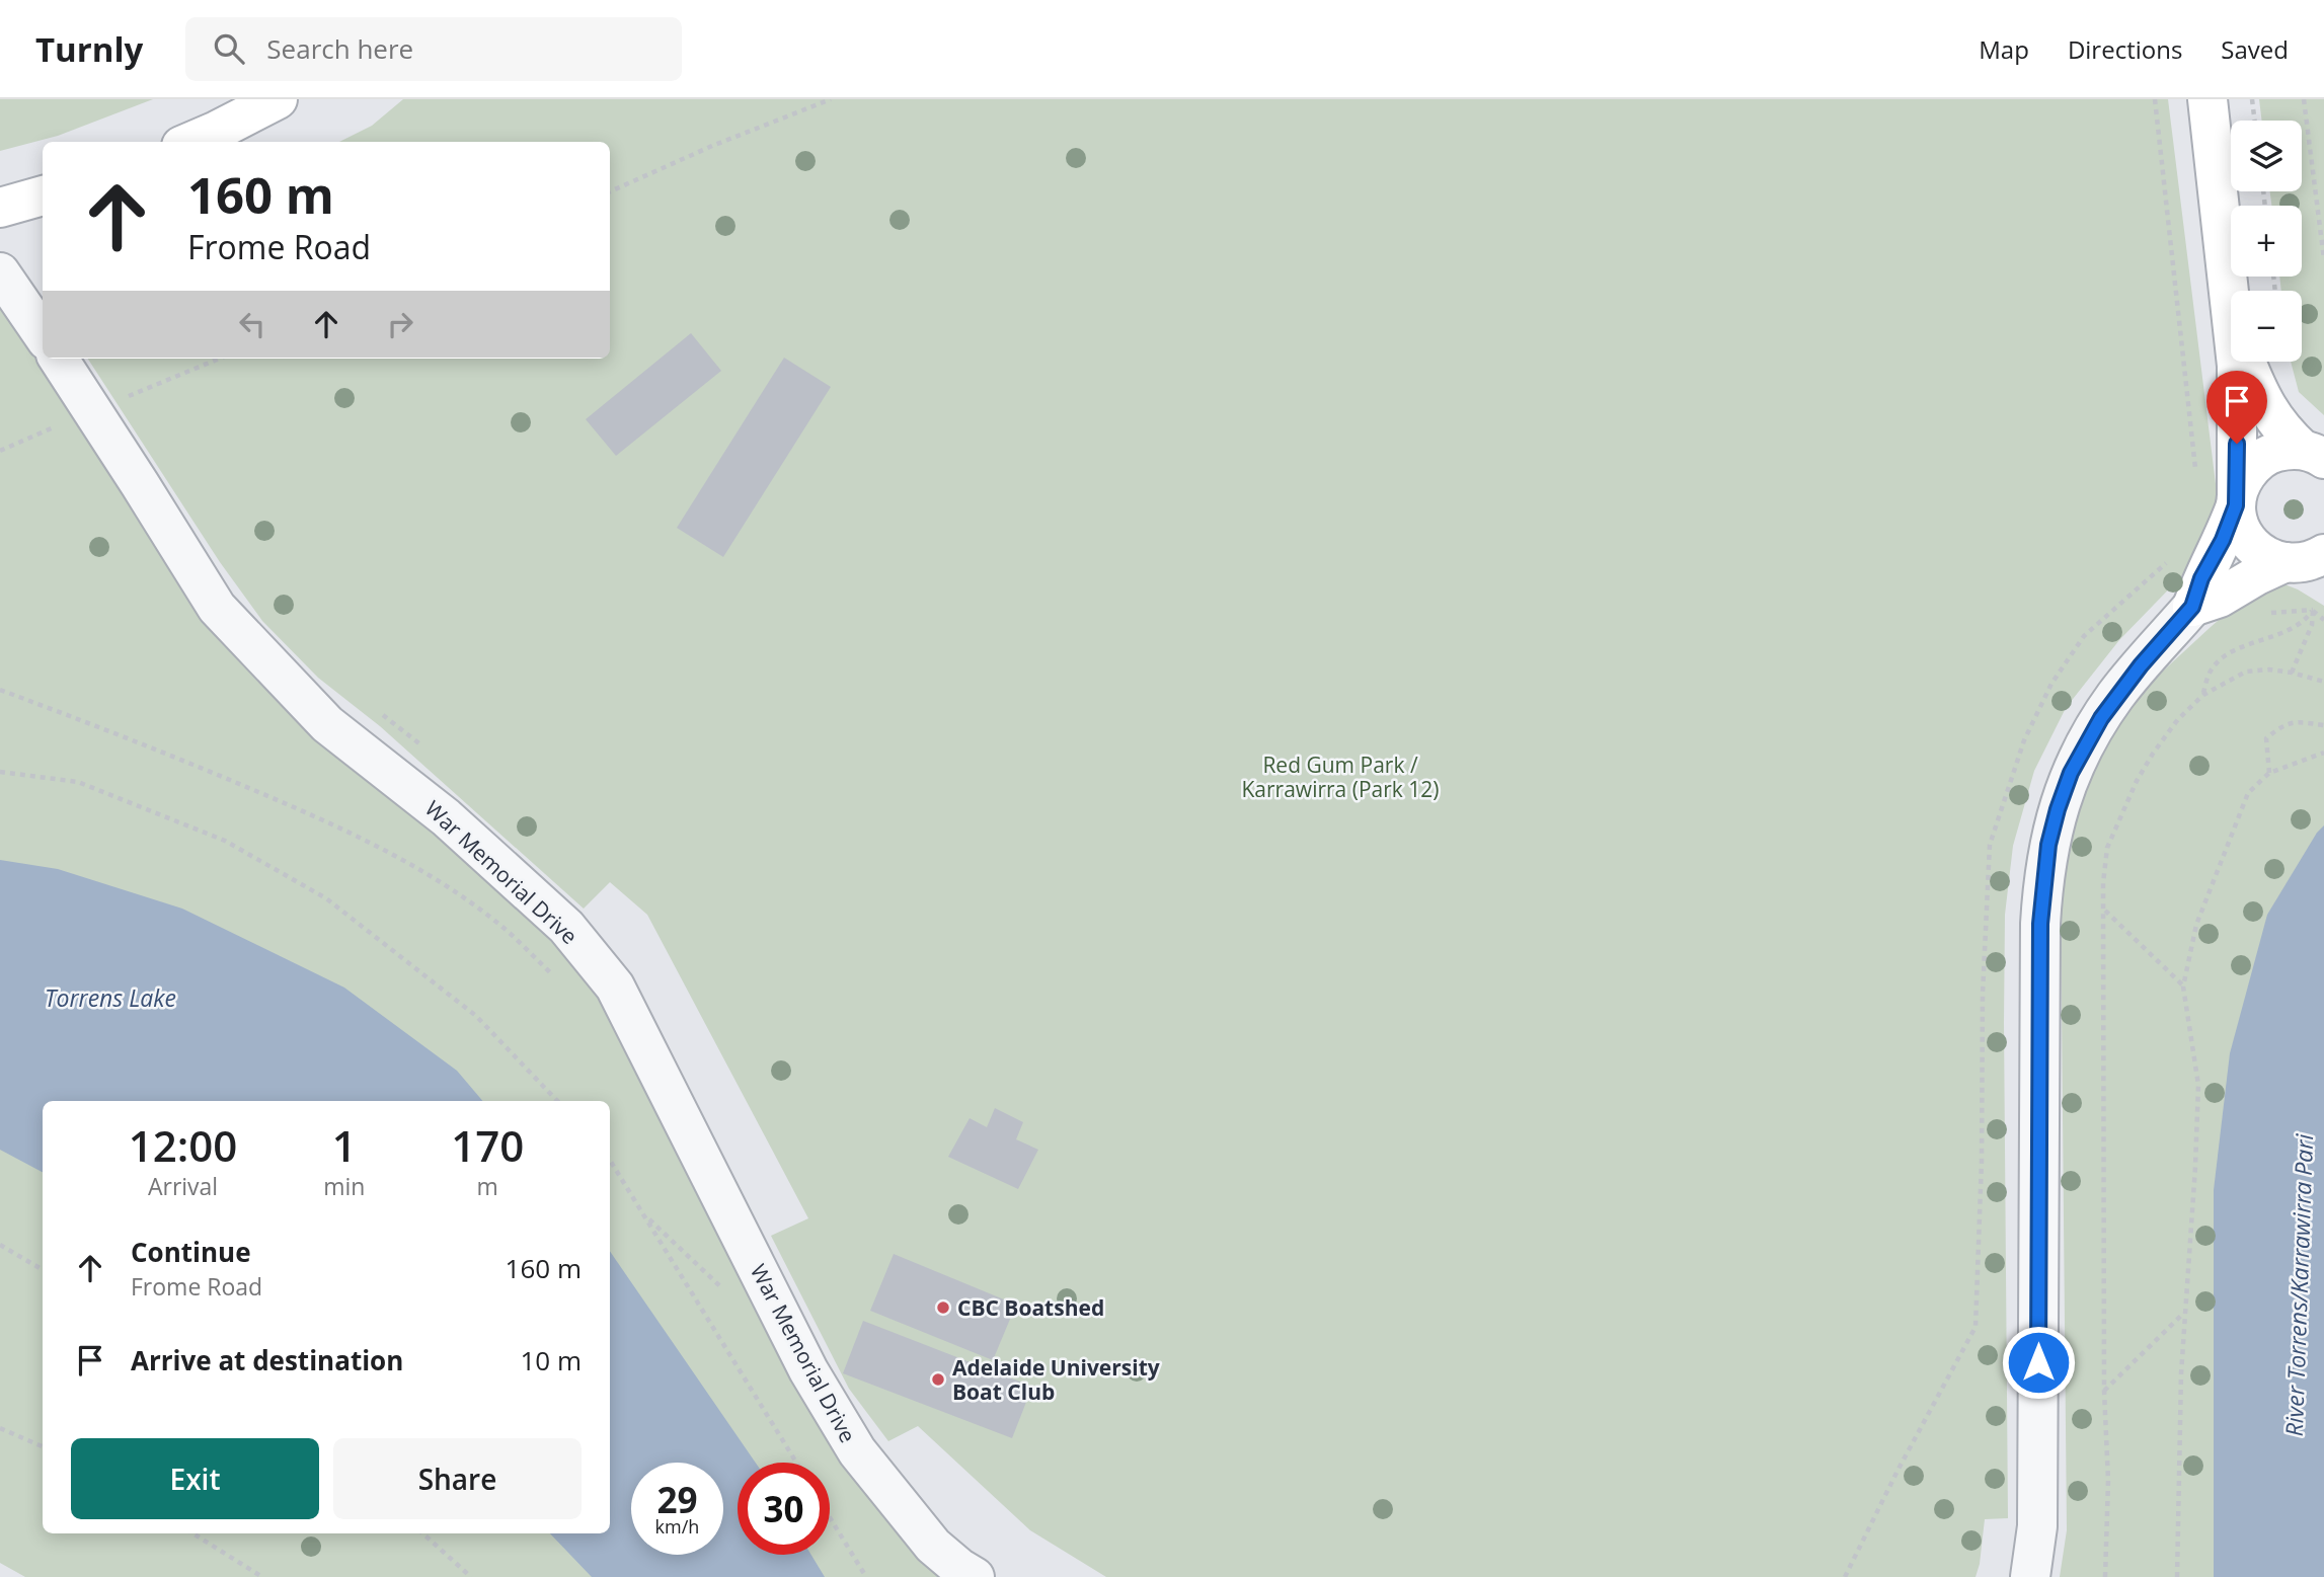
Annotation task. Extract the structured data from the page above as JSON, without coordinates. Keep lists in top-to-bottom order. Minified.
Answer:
{"streets":{"street":["War Memorial Drive"]},"water":["Torrens Lake","River Torrens/Karrawirra Pari"],"parks":["Red Gum Park / Karrawirra (Park 12)"],"places":["CBC Boatshed","Adelaide University Boat Club"],"page":{"header":"Turnly","search":"Search here","nav":["Map","Directions","Saved"],"map_buttons":["+","−"],"turn":["160 m","Frome Road"],"eta":["12:00","Arrival","1","min","170","m"],"list":[{"name":"Continue","note":"Frome Road","value":"160 m"},{"name":"Arrive at destination","value":"10 m"}],"buttons":["Exit","Share"],"speed":"29 km/h","limit":"30"}}
